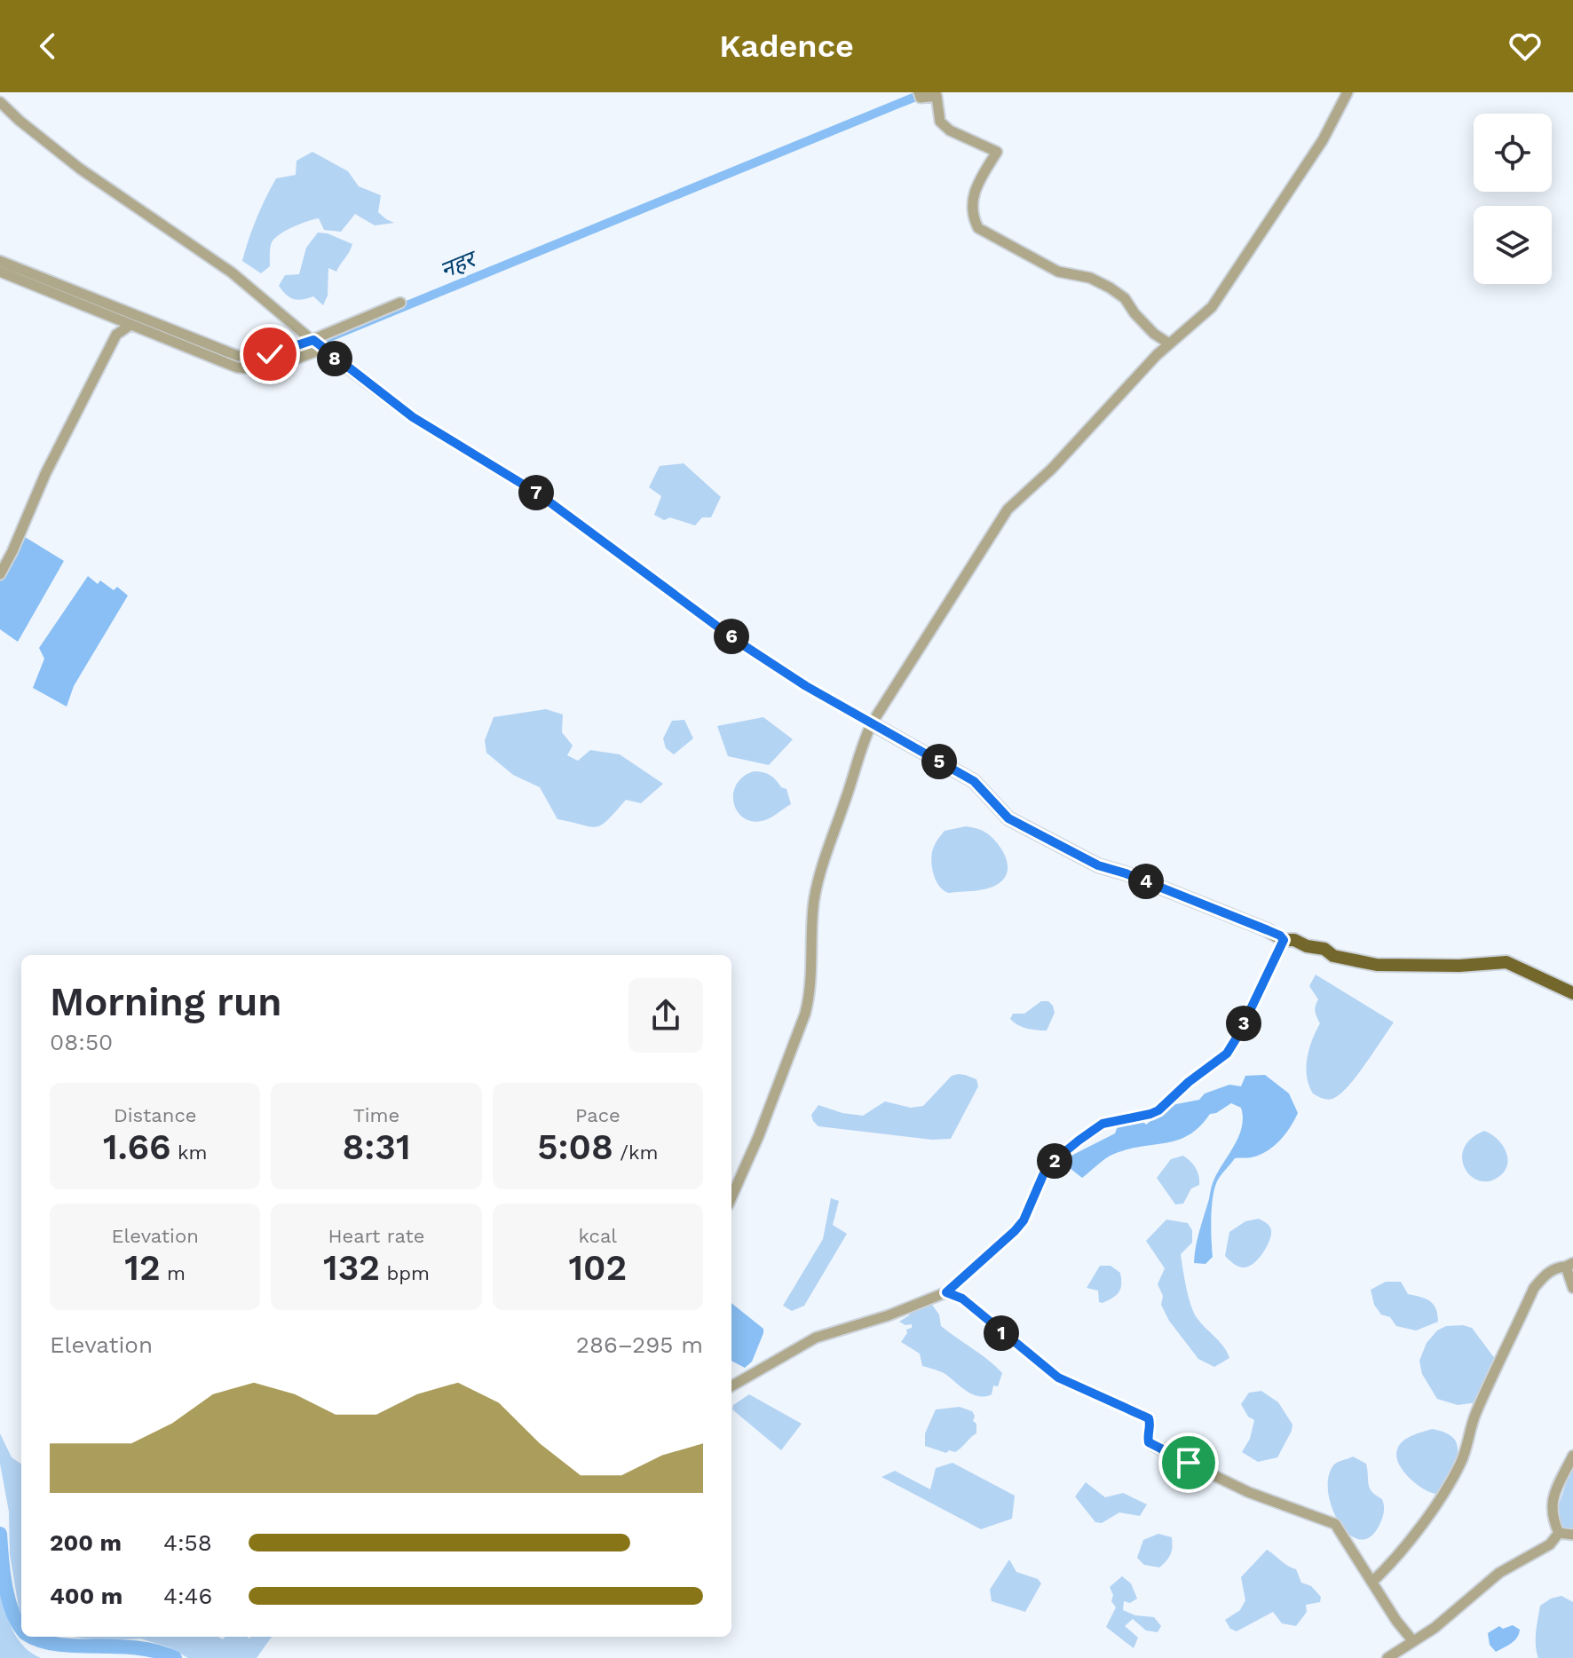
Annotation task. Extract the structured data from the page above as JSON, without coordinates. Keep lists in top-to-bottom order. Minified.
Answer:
{"water":["नहर"],"page":{"header":"Kadence","pins":["8","7","6","5","4","3","2","1"],"heading":["Morning run","08:50"],"stats":[["Distance","1.66 km"],["Time","8:31"],["Pace","5:08 /km"],["Elevation","12 m"],["Heart rate","132 bpm"],["kcal","102"]],"chart":["Elevation","286–295 m"],"list":[{"name":"200 m","note":"4:58"},{"name":"400 m","note":"4:46"}]}}
